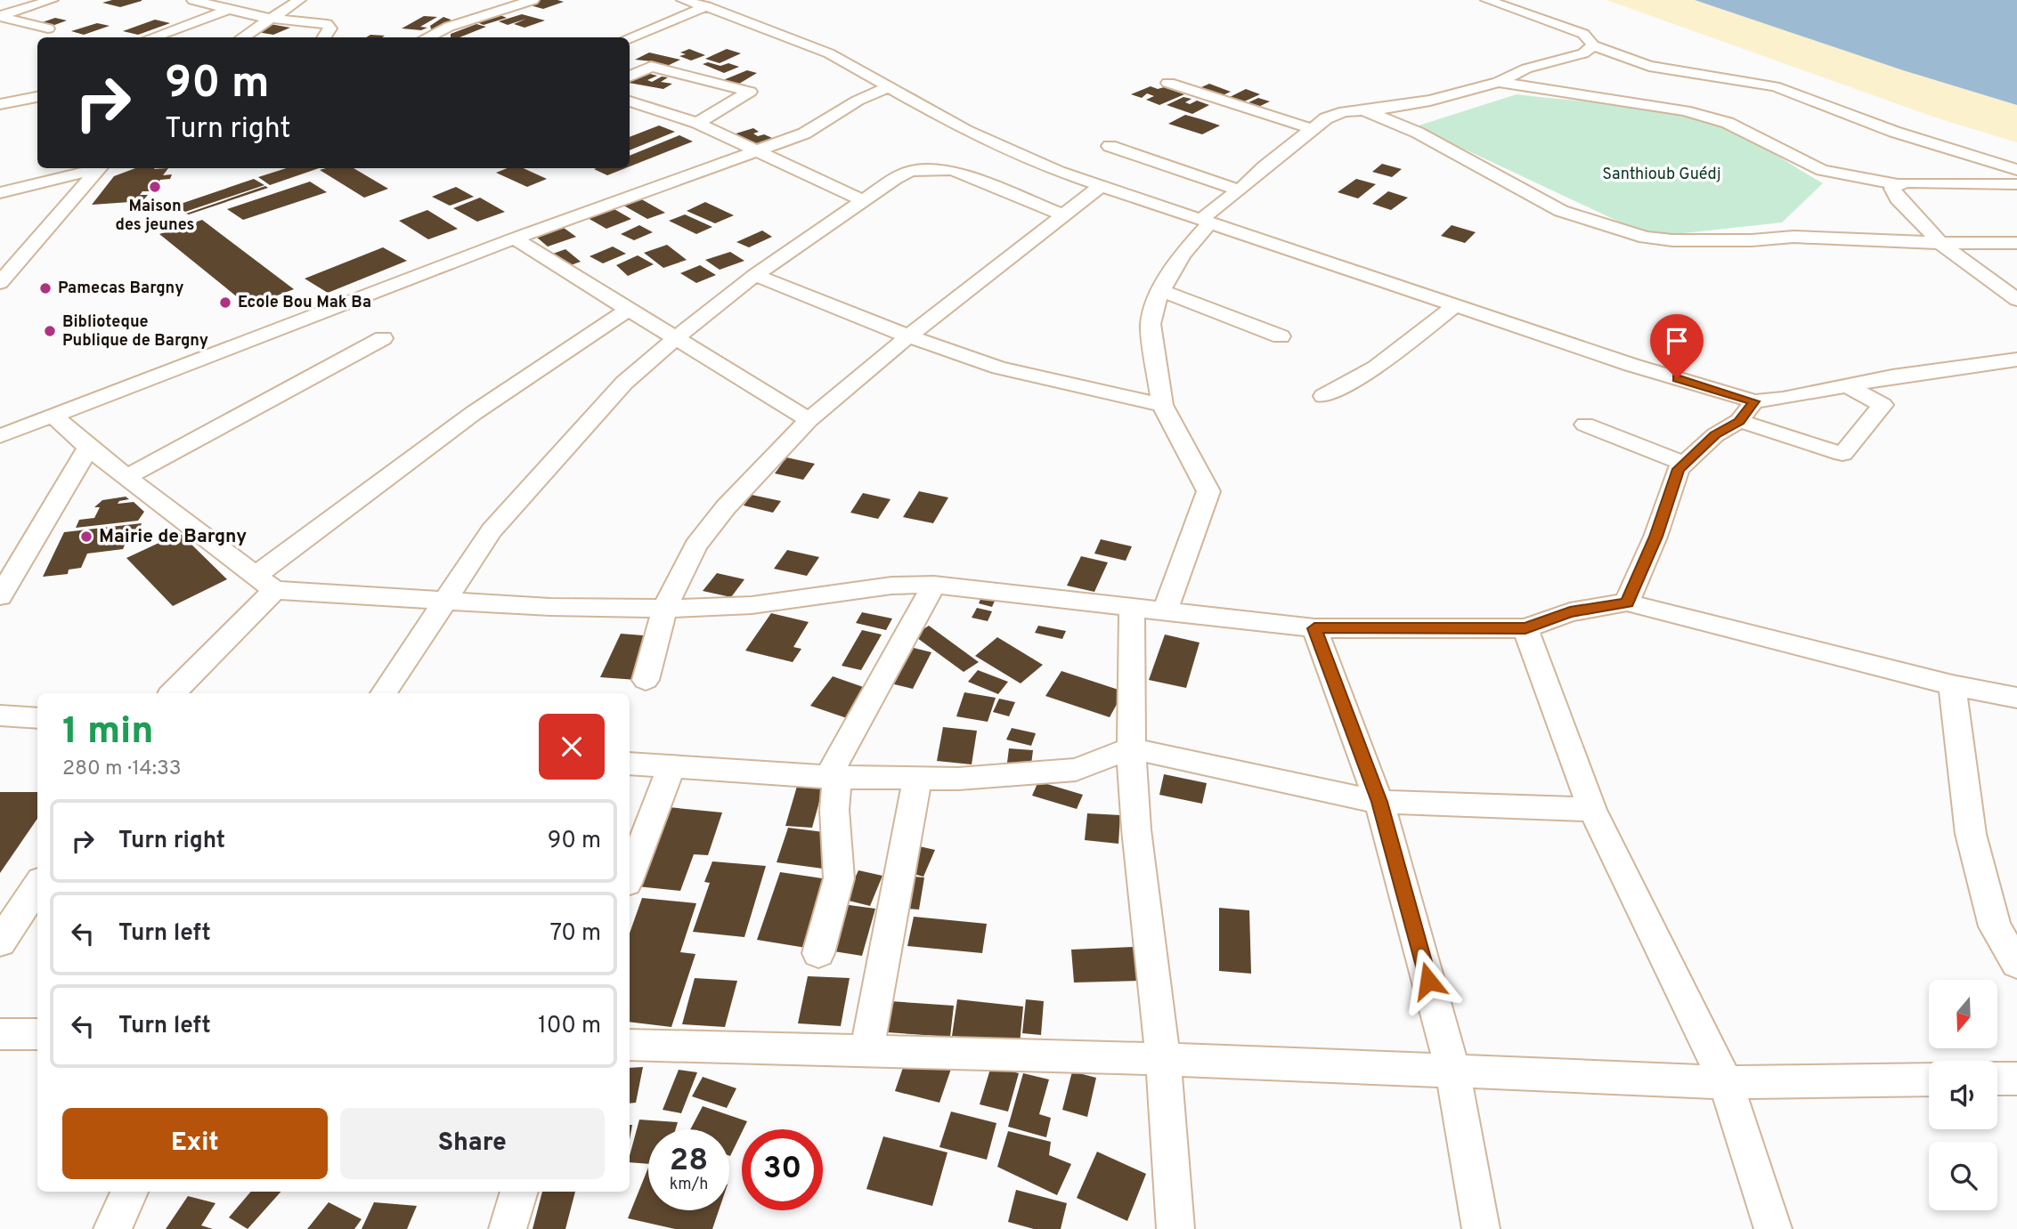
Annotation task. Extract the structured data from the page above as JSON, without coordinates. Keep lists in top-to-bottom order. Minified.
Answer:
{"parks":["Santhioub Guédj"],"places":["Maison des jeunes","Pamecas Bargny","Ecole Bou Mak Ba","Biblioteque Publique de Bargny","Mairie de Bargny"],"north":"bottom","page":{"turn":["90 m","Turn right"],"heading":["1 min","280 m · 14:33"],"list":[{"name":"Turn right","value":"90 m"},{"name":"Turn left","value":"70 m"},{"name":"Turn left","value":"100 m"}],"buttons":["Exit","Share"],"speed":"28 km/h","limit":"30"}}
